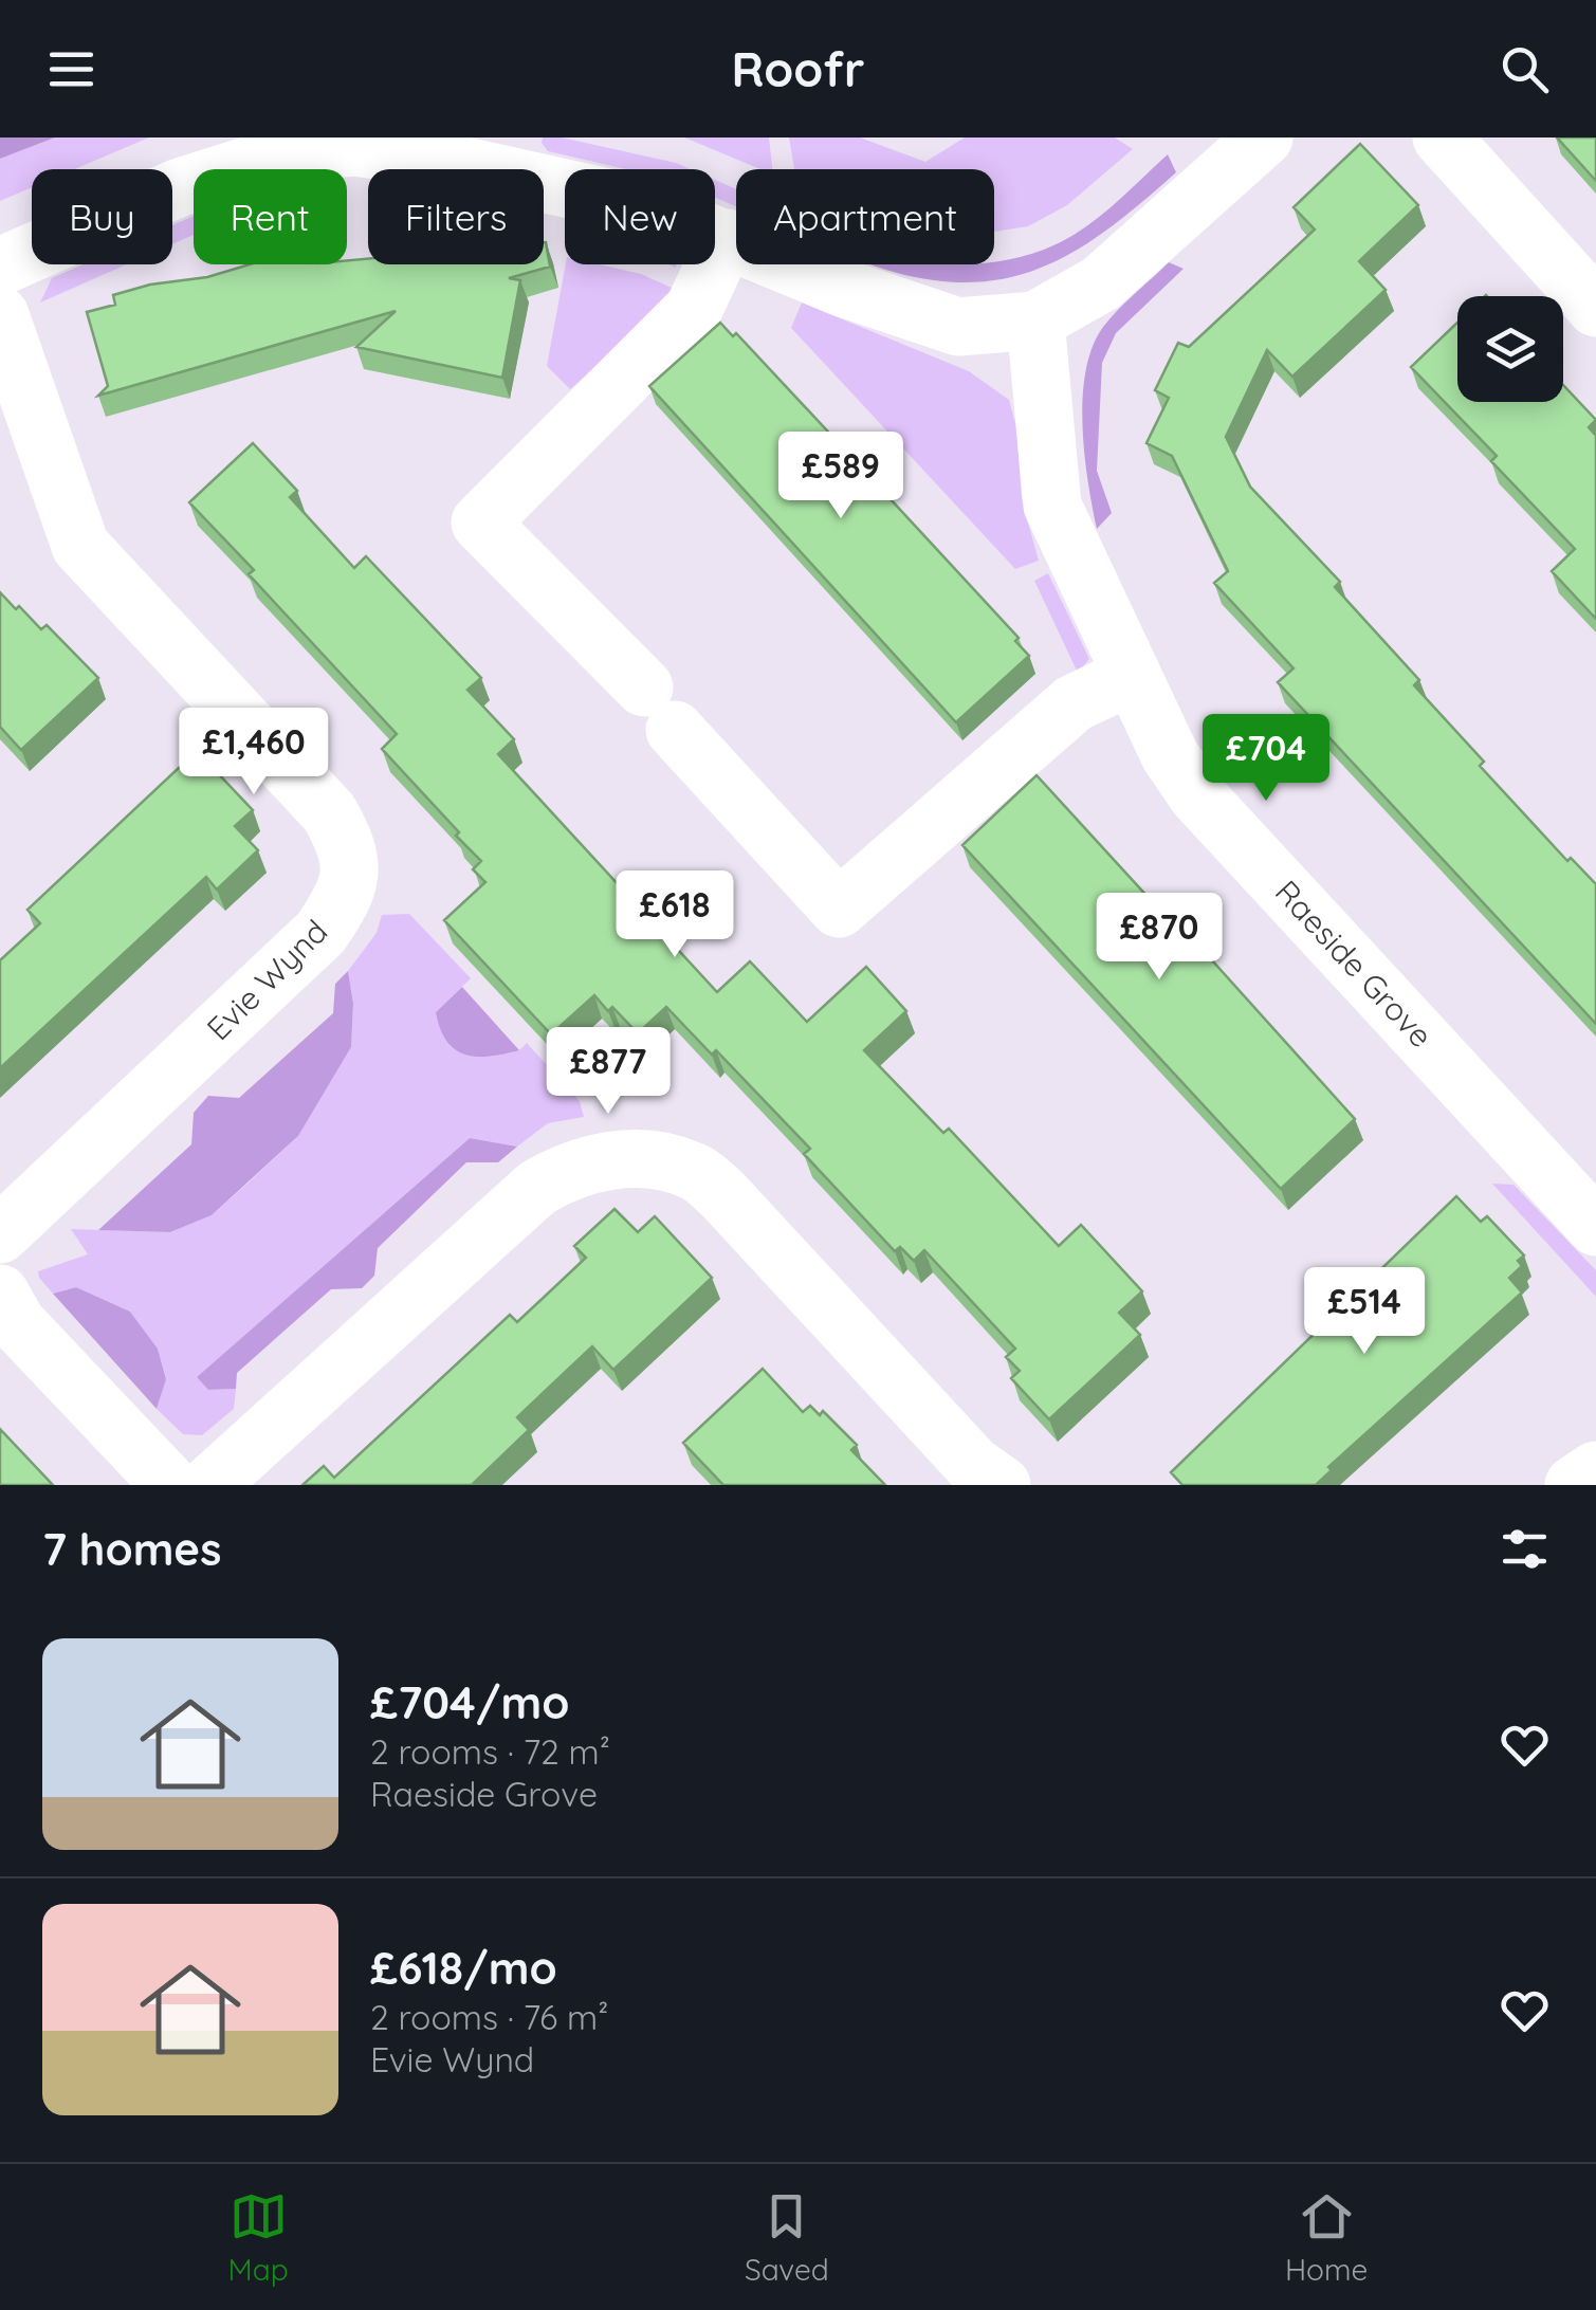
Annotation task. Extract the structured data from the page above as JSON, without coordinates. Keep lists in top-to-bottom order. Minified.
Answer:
{"streets":{"street":["Raeside Grove","Evie Wynd"]},"page":{"header":"Roofr","chip":["Buy","Rent","Filters","New","Apartment"],"price":["£589","£1,460","£704","£618","£870","£877","£514"],"heading":"7 homes","list":[{"name":"£704/mo","note":"2 rooms · 72 m² · Raeside Grove"},{"name":"£618/mo","note":"2 rooms · 76 m² · Evie Wynd"}],"tabs":["Map","Saved","Home"]}}
